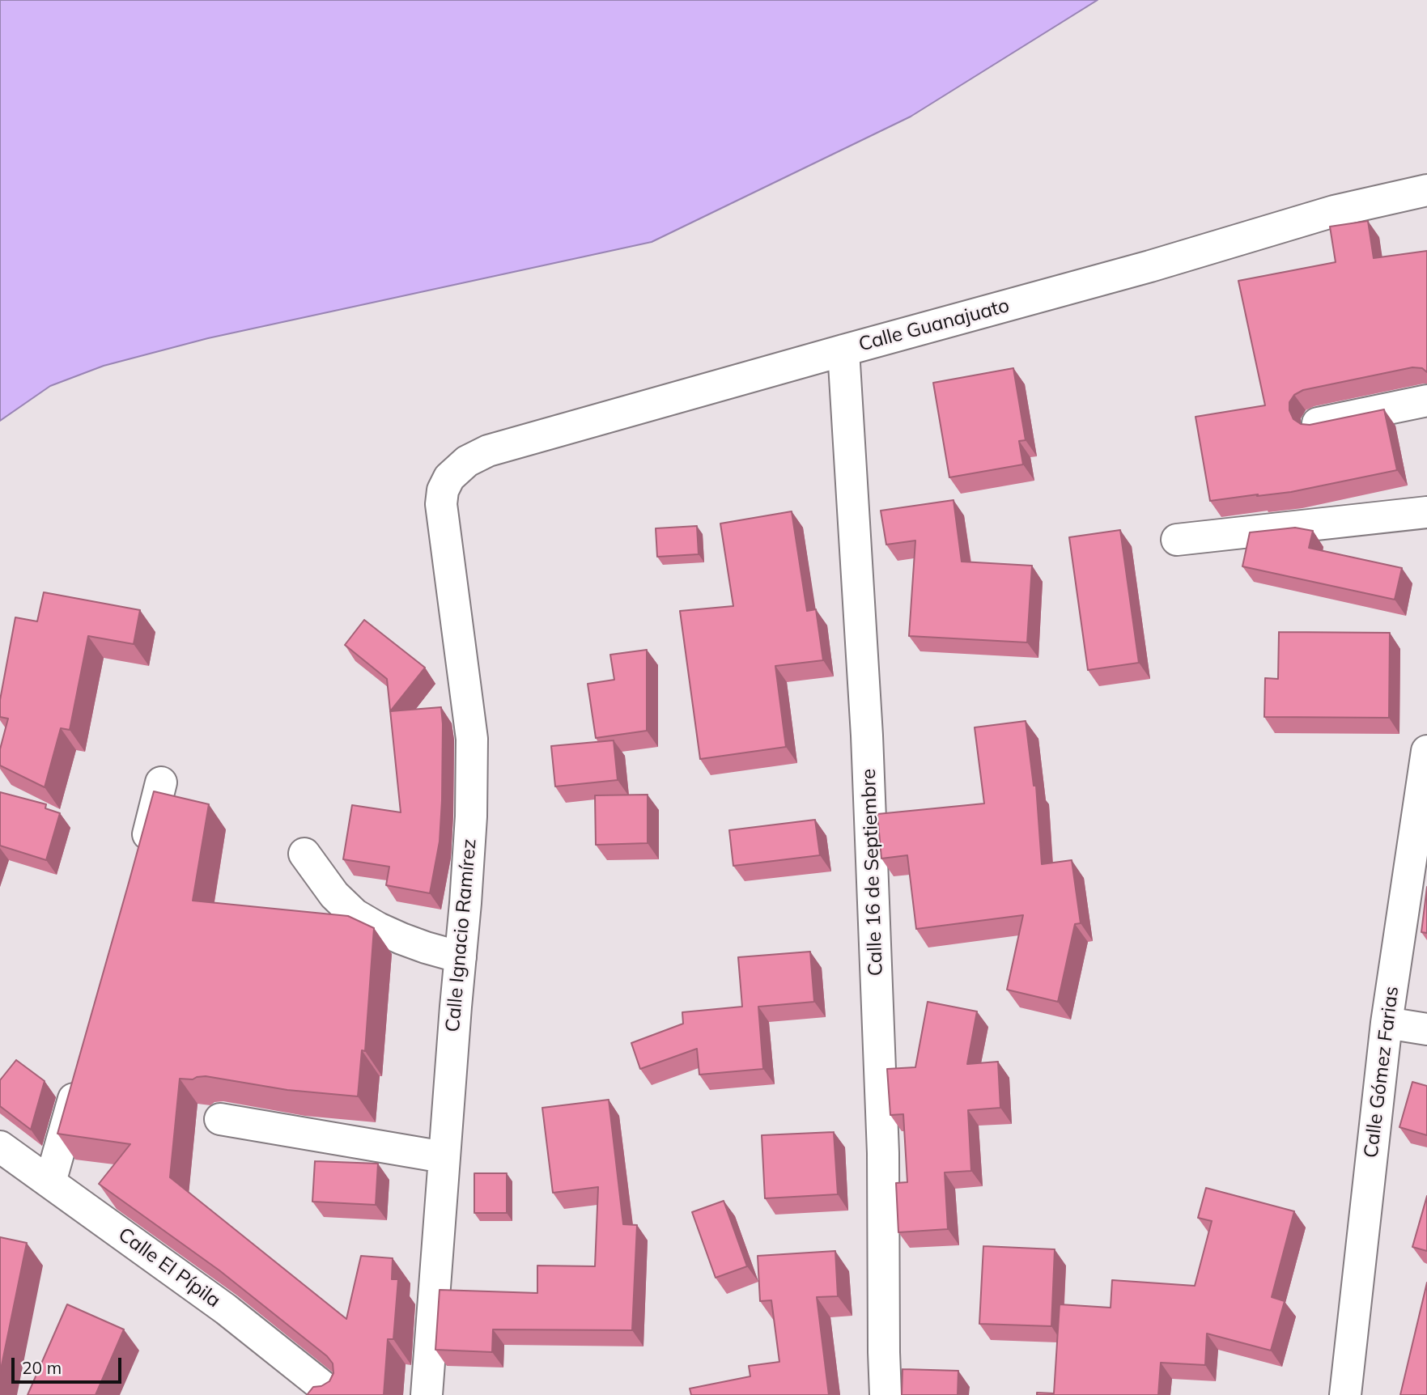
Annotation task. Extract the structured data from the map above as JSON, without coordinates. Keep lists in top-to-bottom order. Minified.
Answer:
{"streets":{"street":["Calle Guanajuato","Calle 16 de Septiembre","Calle Ignacio Ramírez","Calle Gómez Farias","Calle El Pípila"]},"crossings":[["Calle Guanajuato","Calle 16 de Septiembre"],["Calle Guanajuato","Calle Ignacio Ramírez"]],"scale_bar":"20 m"}
